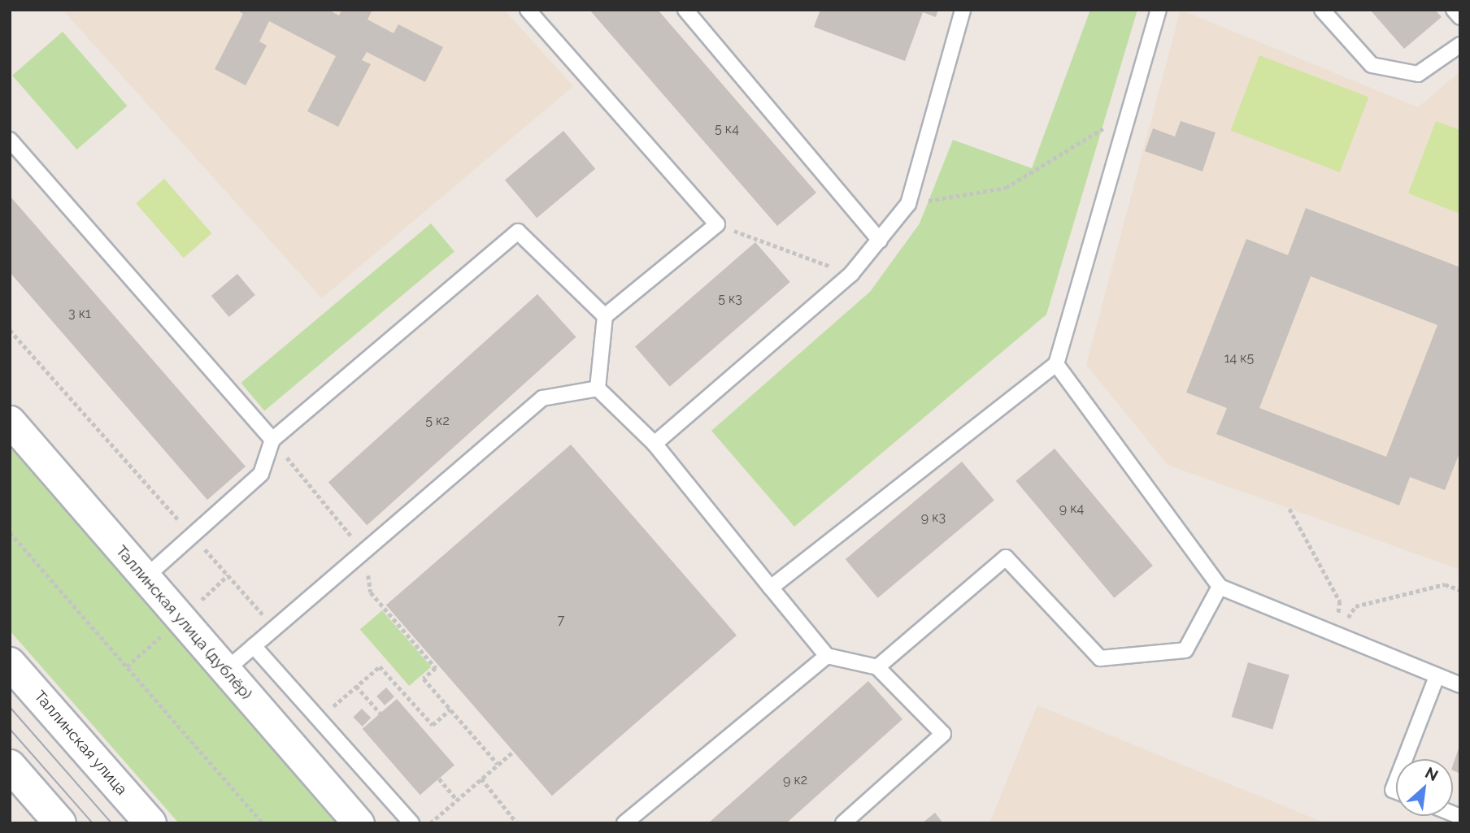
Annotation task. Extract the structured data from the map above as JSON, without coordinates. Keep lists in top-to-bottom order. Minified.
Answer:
{"streets":{"main road":["Таллинская улица"],"street":["Таллинская улица (дублёр)"]},"house_numbers":["5 к4","5 к3","3 к1","14 к5","5 к2","9 к4","9 к3","7","9 к2"],"north":"top right"}
